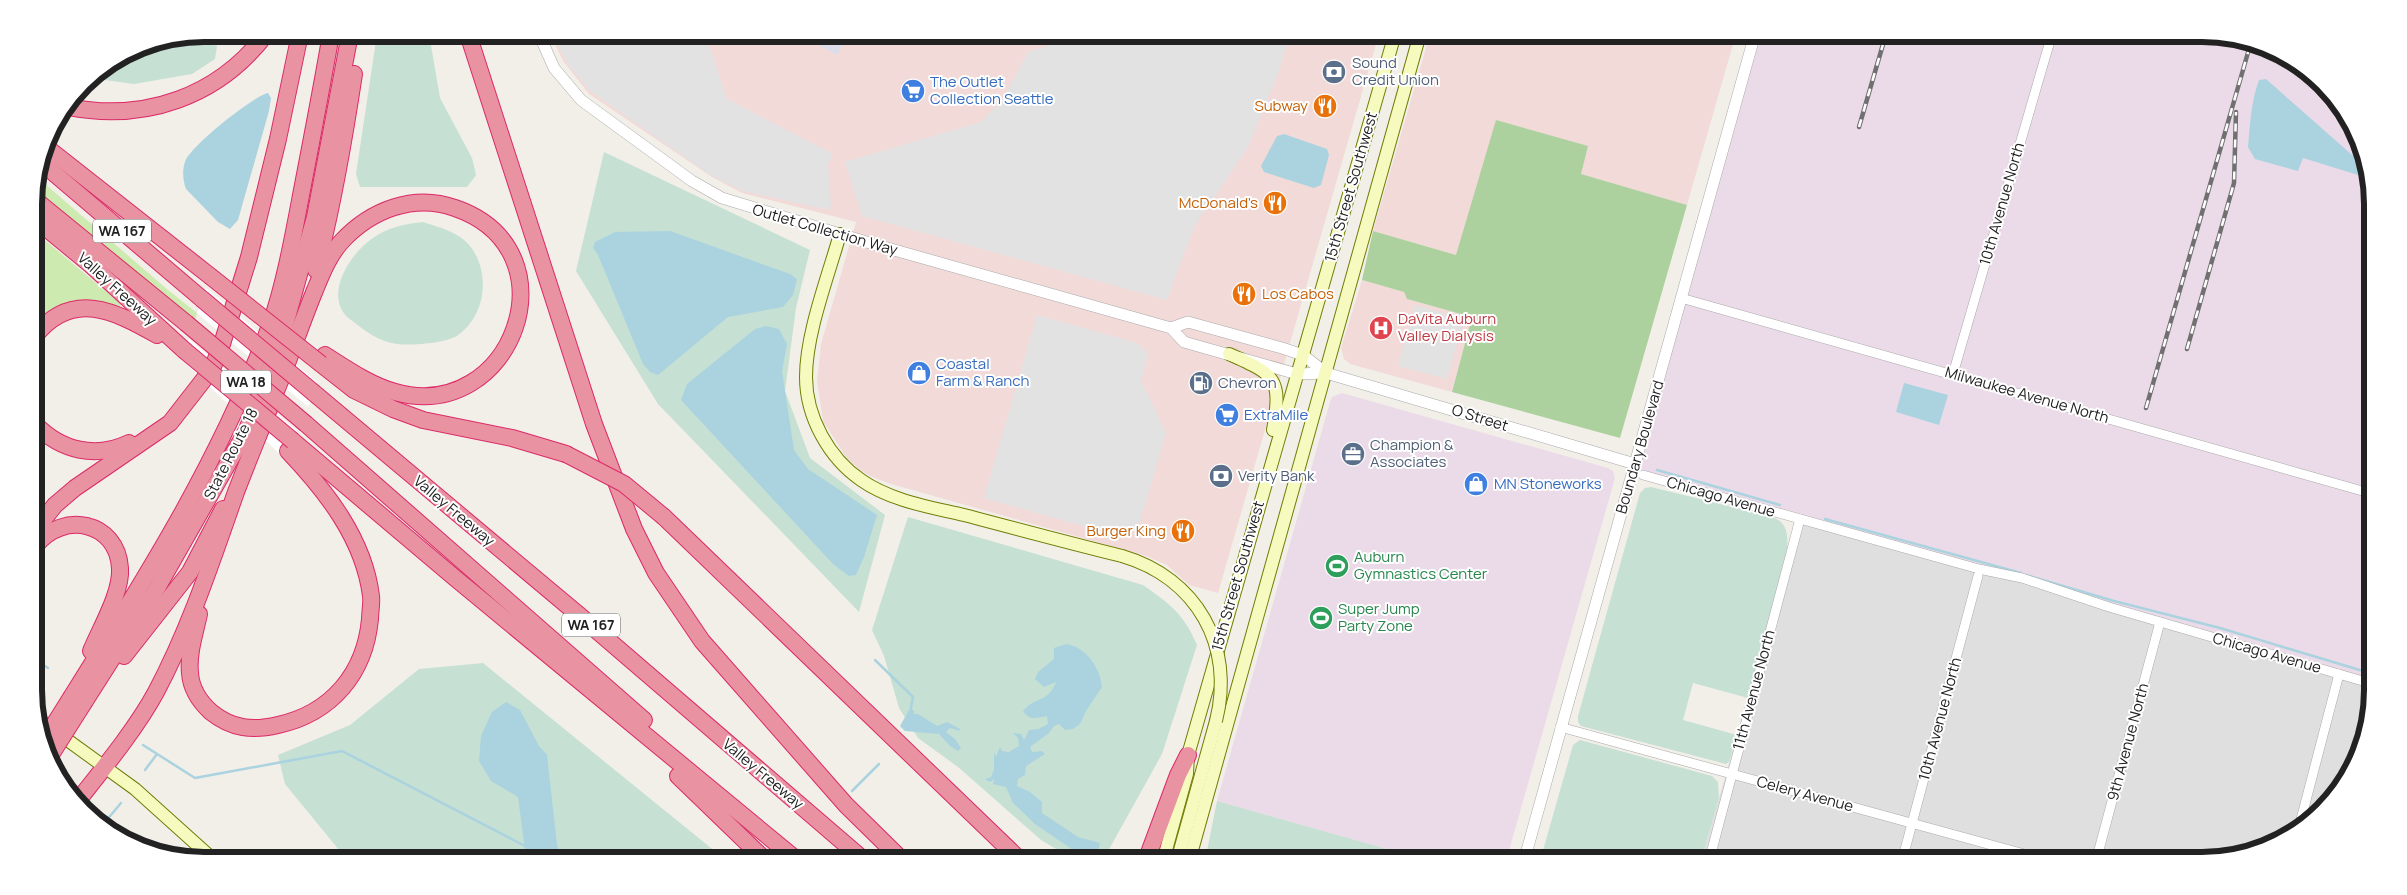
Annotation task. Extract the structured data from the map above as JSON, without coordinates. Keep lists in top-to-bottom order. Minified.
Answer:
{"streets":{"highway":["WA 167","Valley Freeway","WA 18","State Route 18"],"main road":["15th Street Southwest"],"street":["10th Avenue North","Outlet Collection Way","Milwaukee Avenue North","O Street","Boundary Boulevard","Chicago Avenue","11th Avenue North","9th Avenue North","Celery Avenue"]},"crossings":[["15th Street Southwest","Outlet Collection Way"],["15th Street Southwest","O Street"],["10th Avenue North","Milwaukee Avenue North"],["10th Avenue North","Celery Avenue"],["Outlet Collection Way","O Street"],["WA 167","Valley Freeway"],["Milwaukee Avenue North","Boundary Boulevard"],["O Street","Boundary Boulevard"],["Boundary Boulevard","Celery Avenue"],["Chicago Avenue","11th Avenue North"],["Chicago Avenue","9th Avenue North"],["11th Avenue North","Celery Avenue"]],"places":{"bank":["Sound Credit Union","Verity Bank"],"supermarket":["The Outlet Collection Seattle","ExtraMile"],"restaurant":["Subway","McDonald's","Los Cabos","Burger King"],"hospital":["DaVita Auburn Valley Dialysis"],"shop":["Coastal Farm & Ranch","MN Stoneworks"],"fuel station":["Chevron"],"office":["Champion & Associates"],"sports":["Auburn Gymnastics Center","Super Jump Party Zone"]}}
